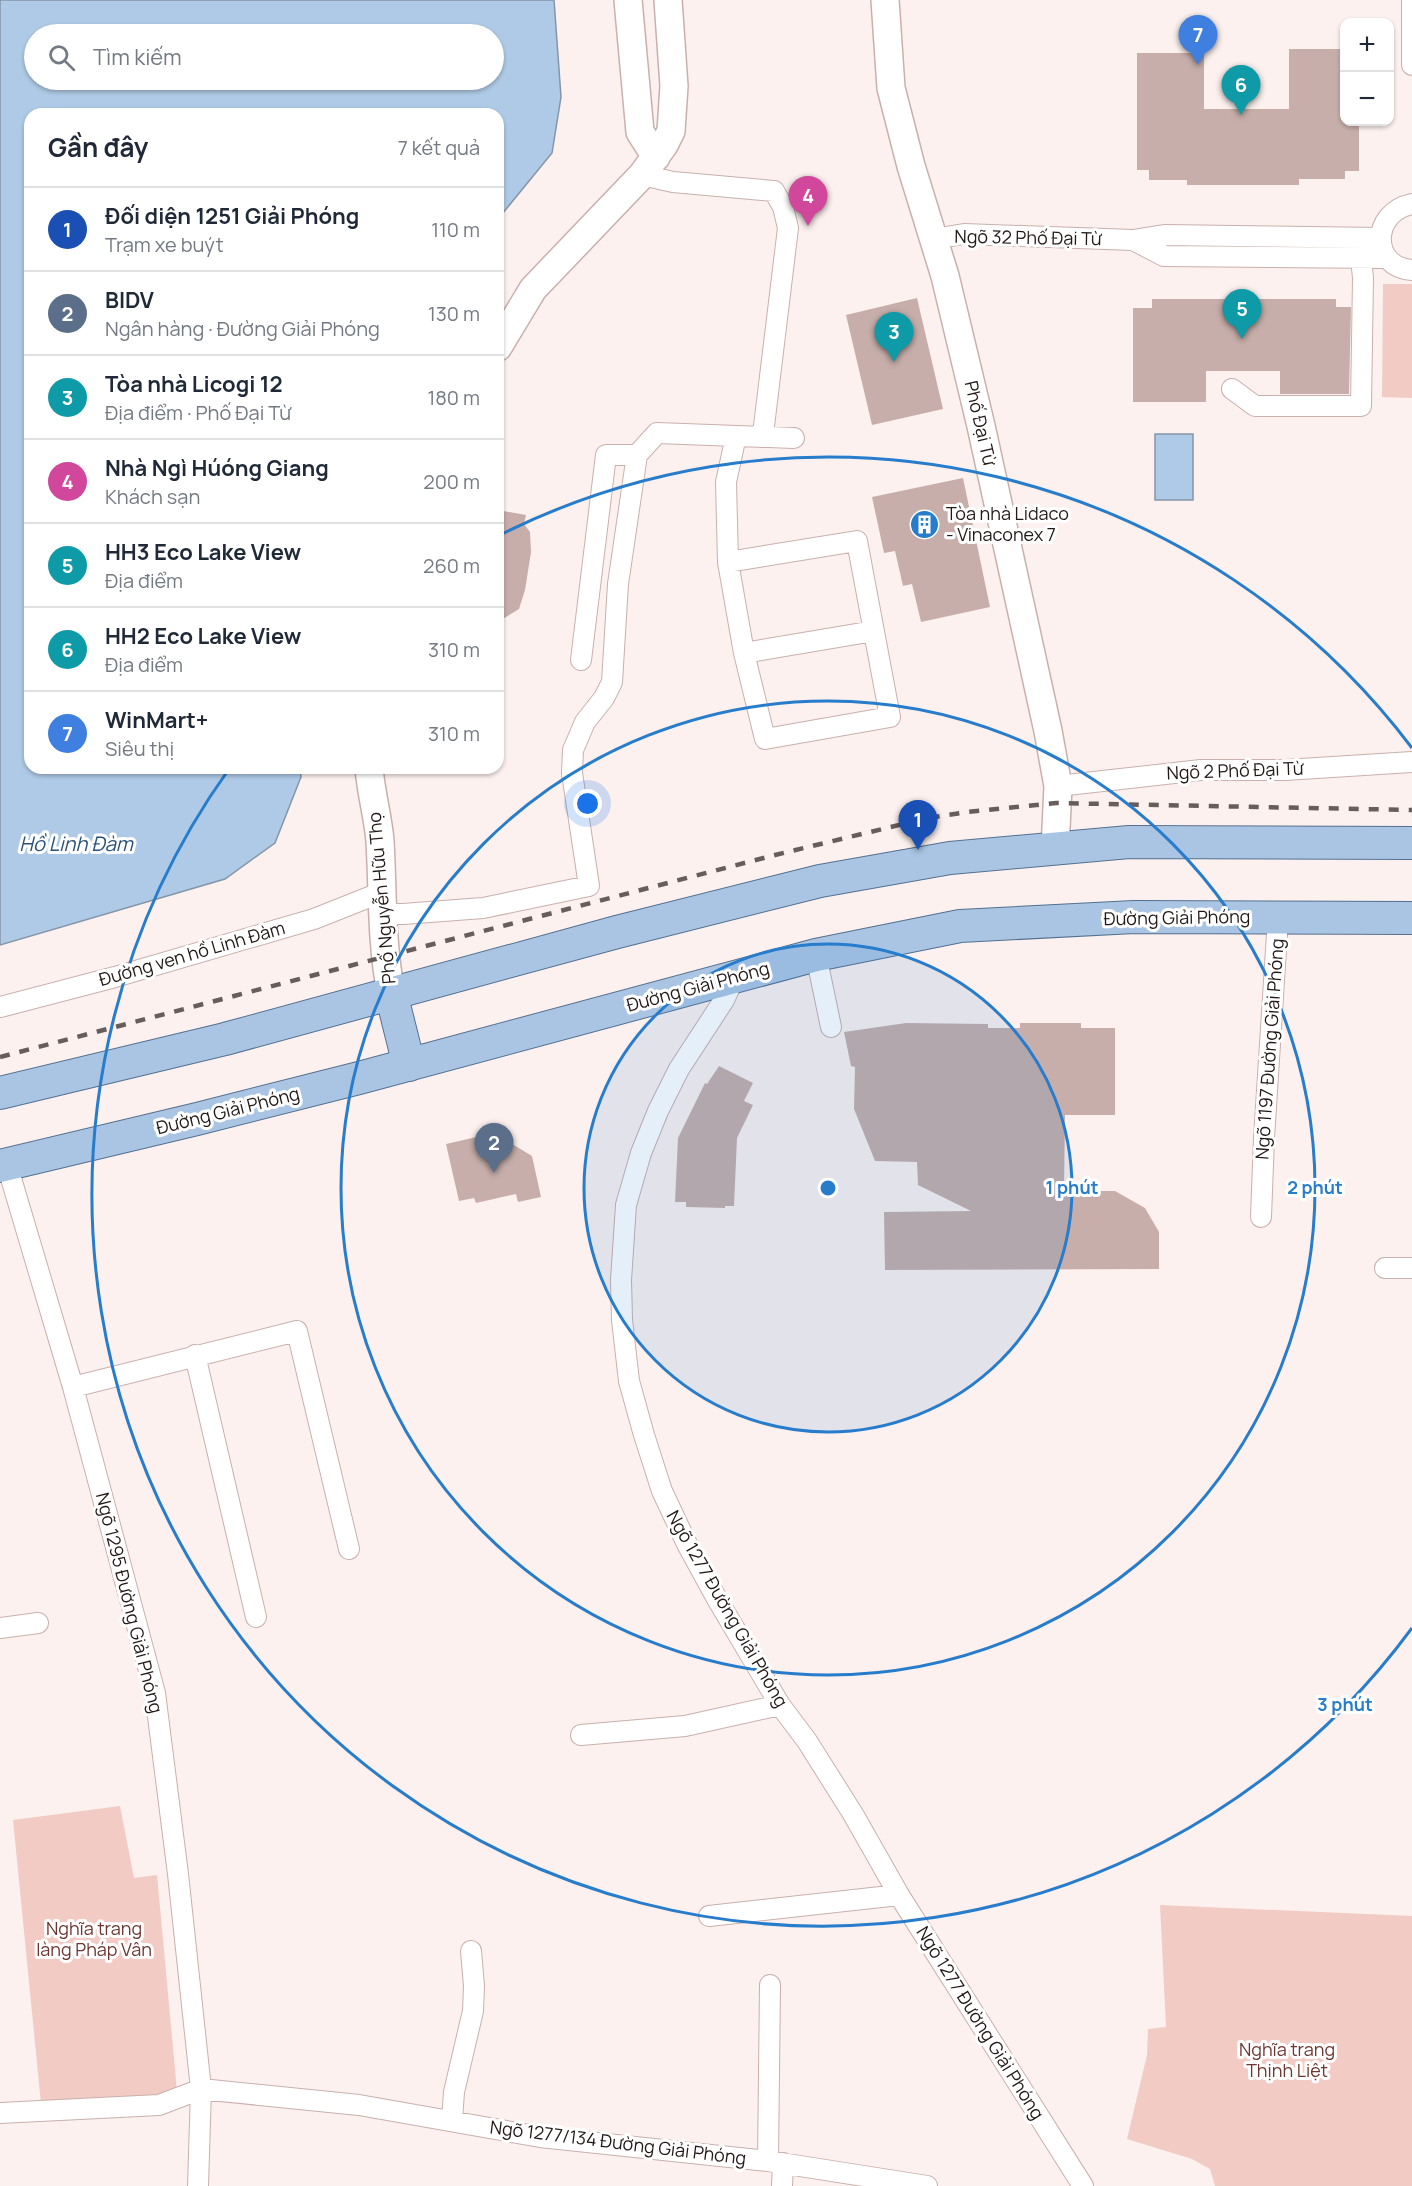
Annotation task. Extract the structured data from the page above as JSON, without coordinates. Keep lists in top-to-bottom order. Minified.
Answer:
{"streets":{"main road":["Đường Giải Phóng"],"street":["Ngõ 32 Phố Đại Từ","Phố Đại Từ","Ngõ 2 Phố Đại Từ","Phố Nguyễn Hữu Thọ","Đường ven hồ Linh Đàm","Ngõ 1197 Đường Giải Phóng","Ngõ 1295 Đường Giải Phóng","Ngõ 1277 Đường Giải Phóng","Ngõ 1277/134 Đường Giải Phóng"]},"crossings":[["Ngõ 32 Phố Đại Từ","Phố Đại Từ"],["Phố Đại Từ","Ngõ 2 Phố Đại Từ"],["Phố Nguyễn Hữu Thọ","Đường ven hồ Linh Đàm"],["Đường Giải Phóng","Ngõ 1197 Đường Giải Phóng"],["Đường Giải Phóng","Ngõ 1295 Đường Giải Phóng"],["Đường Giải Phóng","Ngõ 1277 Đường Giải Phóng"],["Ngõ 1295 Đường Giải Phóng","Ngõ 1277/134 Đường Giải Phóng"]],"water":["Hồ Linh Đàm"],"parks":["Nghĩa trang làng Pháp Vân","Nghĩa trang Thịnh Liệt"],"places":{"building":["Tòa nhà Lidaco - Vinaconex 7"]},"page":{"pins":["7","6","4","5","3","1","2"],"map_buttons":["+","−"],"search":"Tìm kiếm","heading":["Gần đây","7 kết quả"],"list":[{"mark":"1","name":"Đối diện 1251 Giải Phóng","note":"Trạm xe buýt","value":"110 m"},{"mark":"2","name":"BIDV","note":"Ngân hàng · Đường Giải Phóng","value":"130 m"},{"mark":"3","name":"Tòa nhà Licogi 12","note":"Địa điểm · Phố Đại Từ","value":"180 m"},{"mark":"4","name":"Nhà Ngì Húóng Giang","note":"Khách sạn","value":"200 m"},{"mark":"5","name":"HH3 Eco Lake View","note":"Địa điểm","value":"260 m"},{"mark":"6","name":"HH2 Eco Lake View","note":"Địa điểm","value":"310 m"},{"mark":"7","name":"WinMart+","note":"Siêu thị","value":"310 m"}]},"rings":["1 phút","2 phút","3 phút"]}
